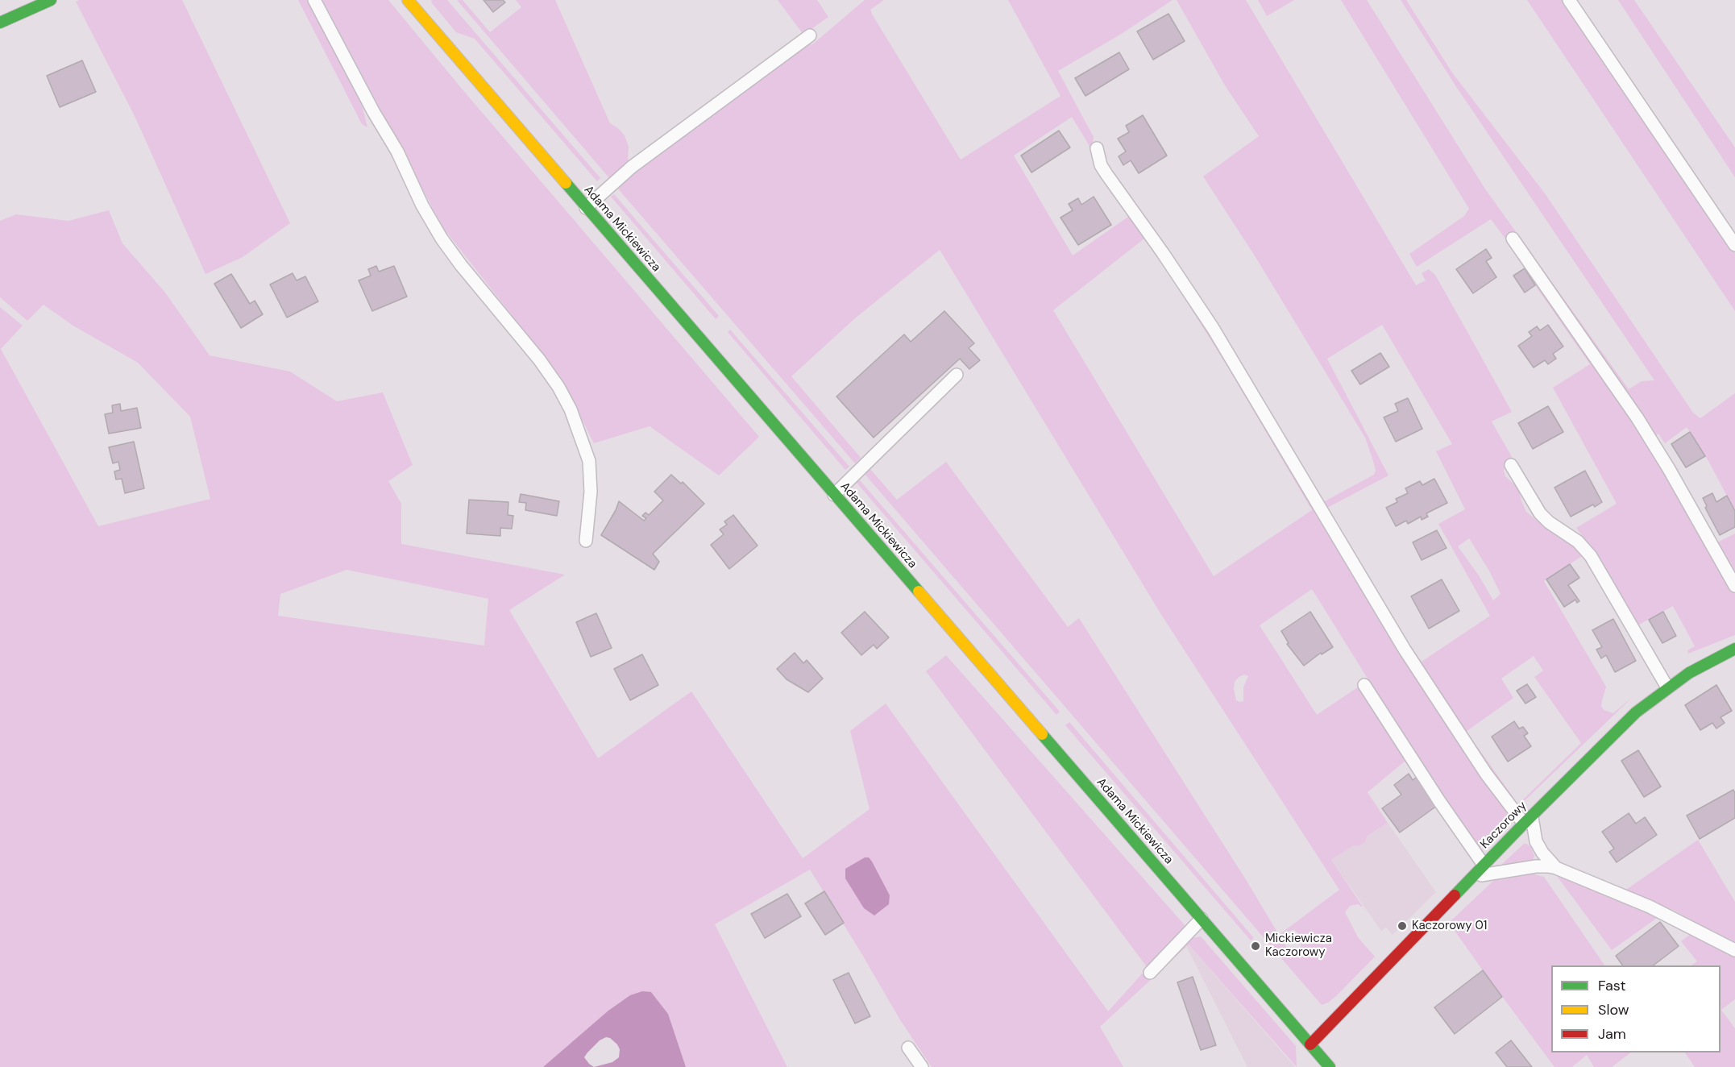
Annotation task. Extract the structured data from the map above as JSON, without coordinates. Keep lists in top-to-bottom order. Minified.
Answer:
{"streets":{"street":["Adama Mickiewicza","Kaczorowy"]},"crossings":[["Adama Mickiewicza","Kaczorowy"]],"places":["Kaczorowy 01","Mickiewicza Kaczorowy"],"legend":["Fast","Slow","Jam"]}
